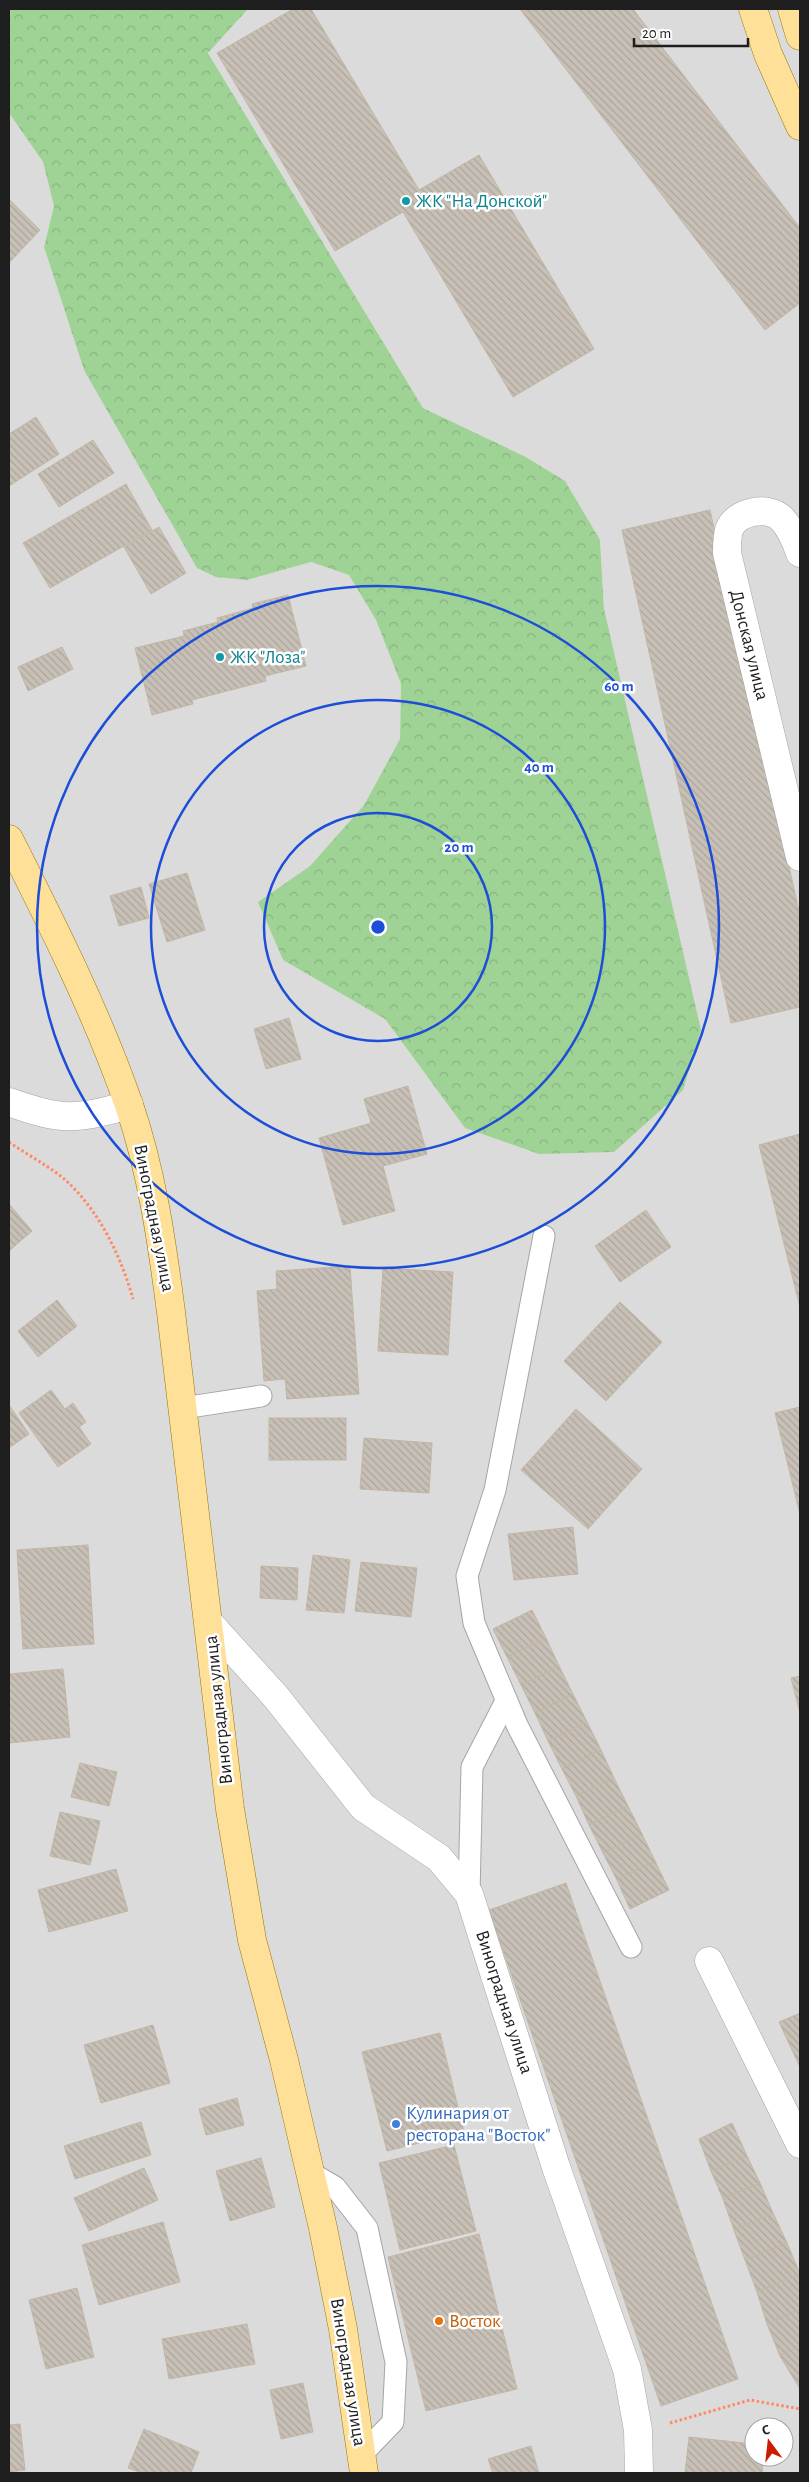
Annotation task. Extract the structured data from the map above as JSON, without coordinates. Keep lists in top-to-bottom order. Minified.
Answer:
{"streets":{"main road":["Виноградная улица"],"street":["Донская улица"]},"places":["ЖК \"На Донской\"","ЖК \"Лоза\"","Кулинария от ресторана \"Восток\"","Восток"],"scale_bar":"20 m","north":"top","rings":["60 m","40 m","20 m"]}
